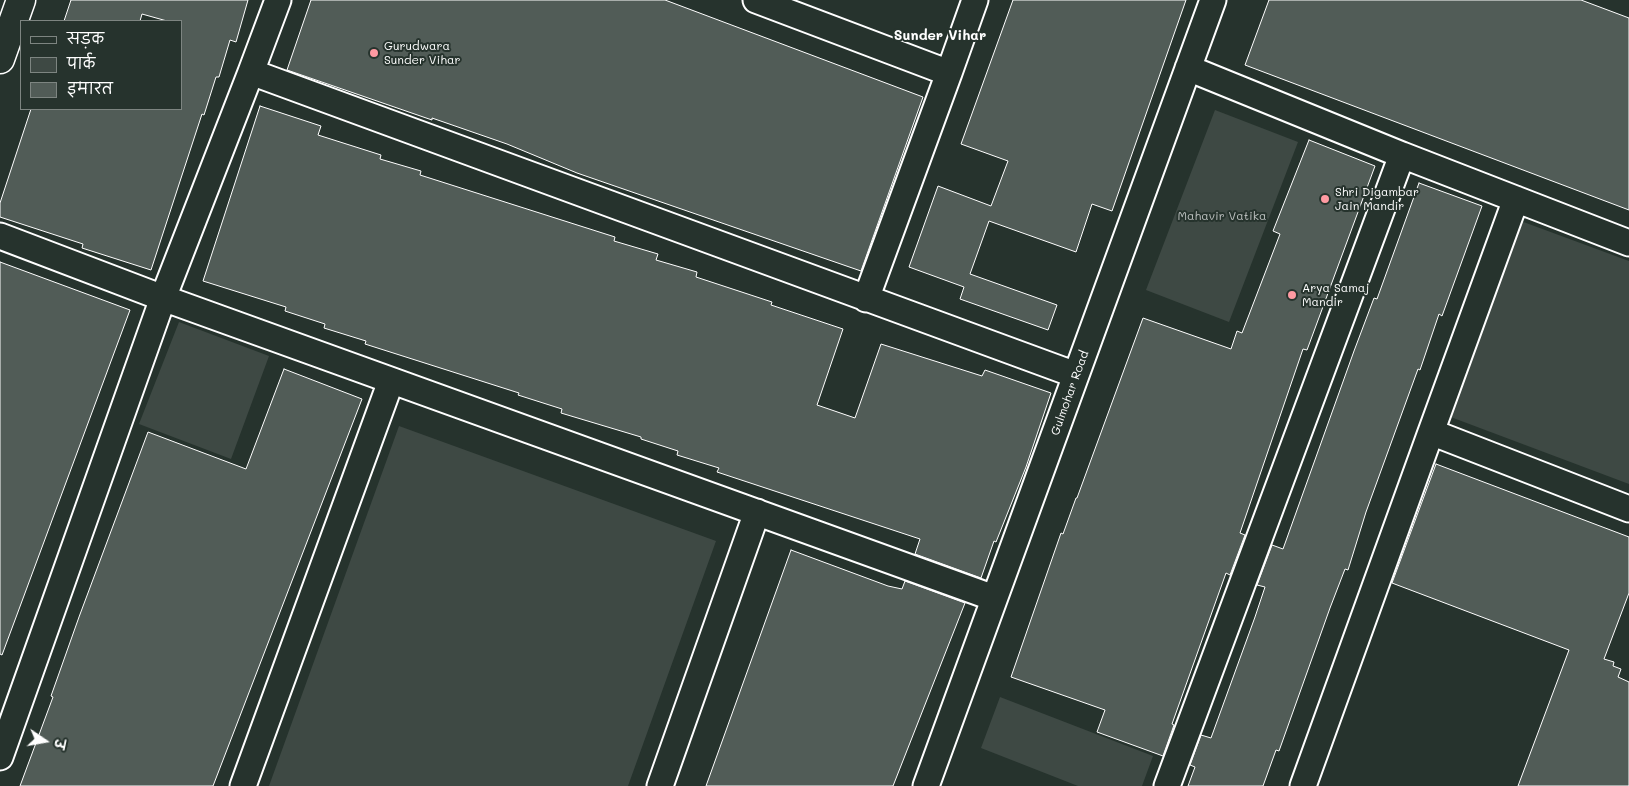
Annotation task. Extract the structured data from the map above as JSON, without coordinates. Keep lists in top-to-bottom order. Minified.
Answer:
{"streets":{"street":["Gulmohar Road"]},"districts":["Sunder Vihar"],"parks":["Mahavir Vatika"],"places":["Gurudwara Sunder Vihar","Shri Digambar Jain Mandir","Arya Samaj Mandir"],"legend":["सड़क","पार्क","इमारत"],"north":"right"}
